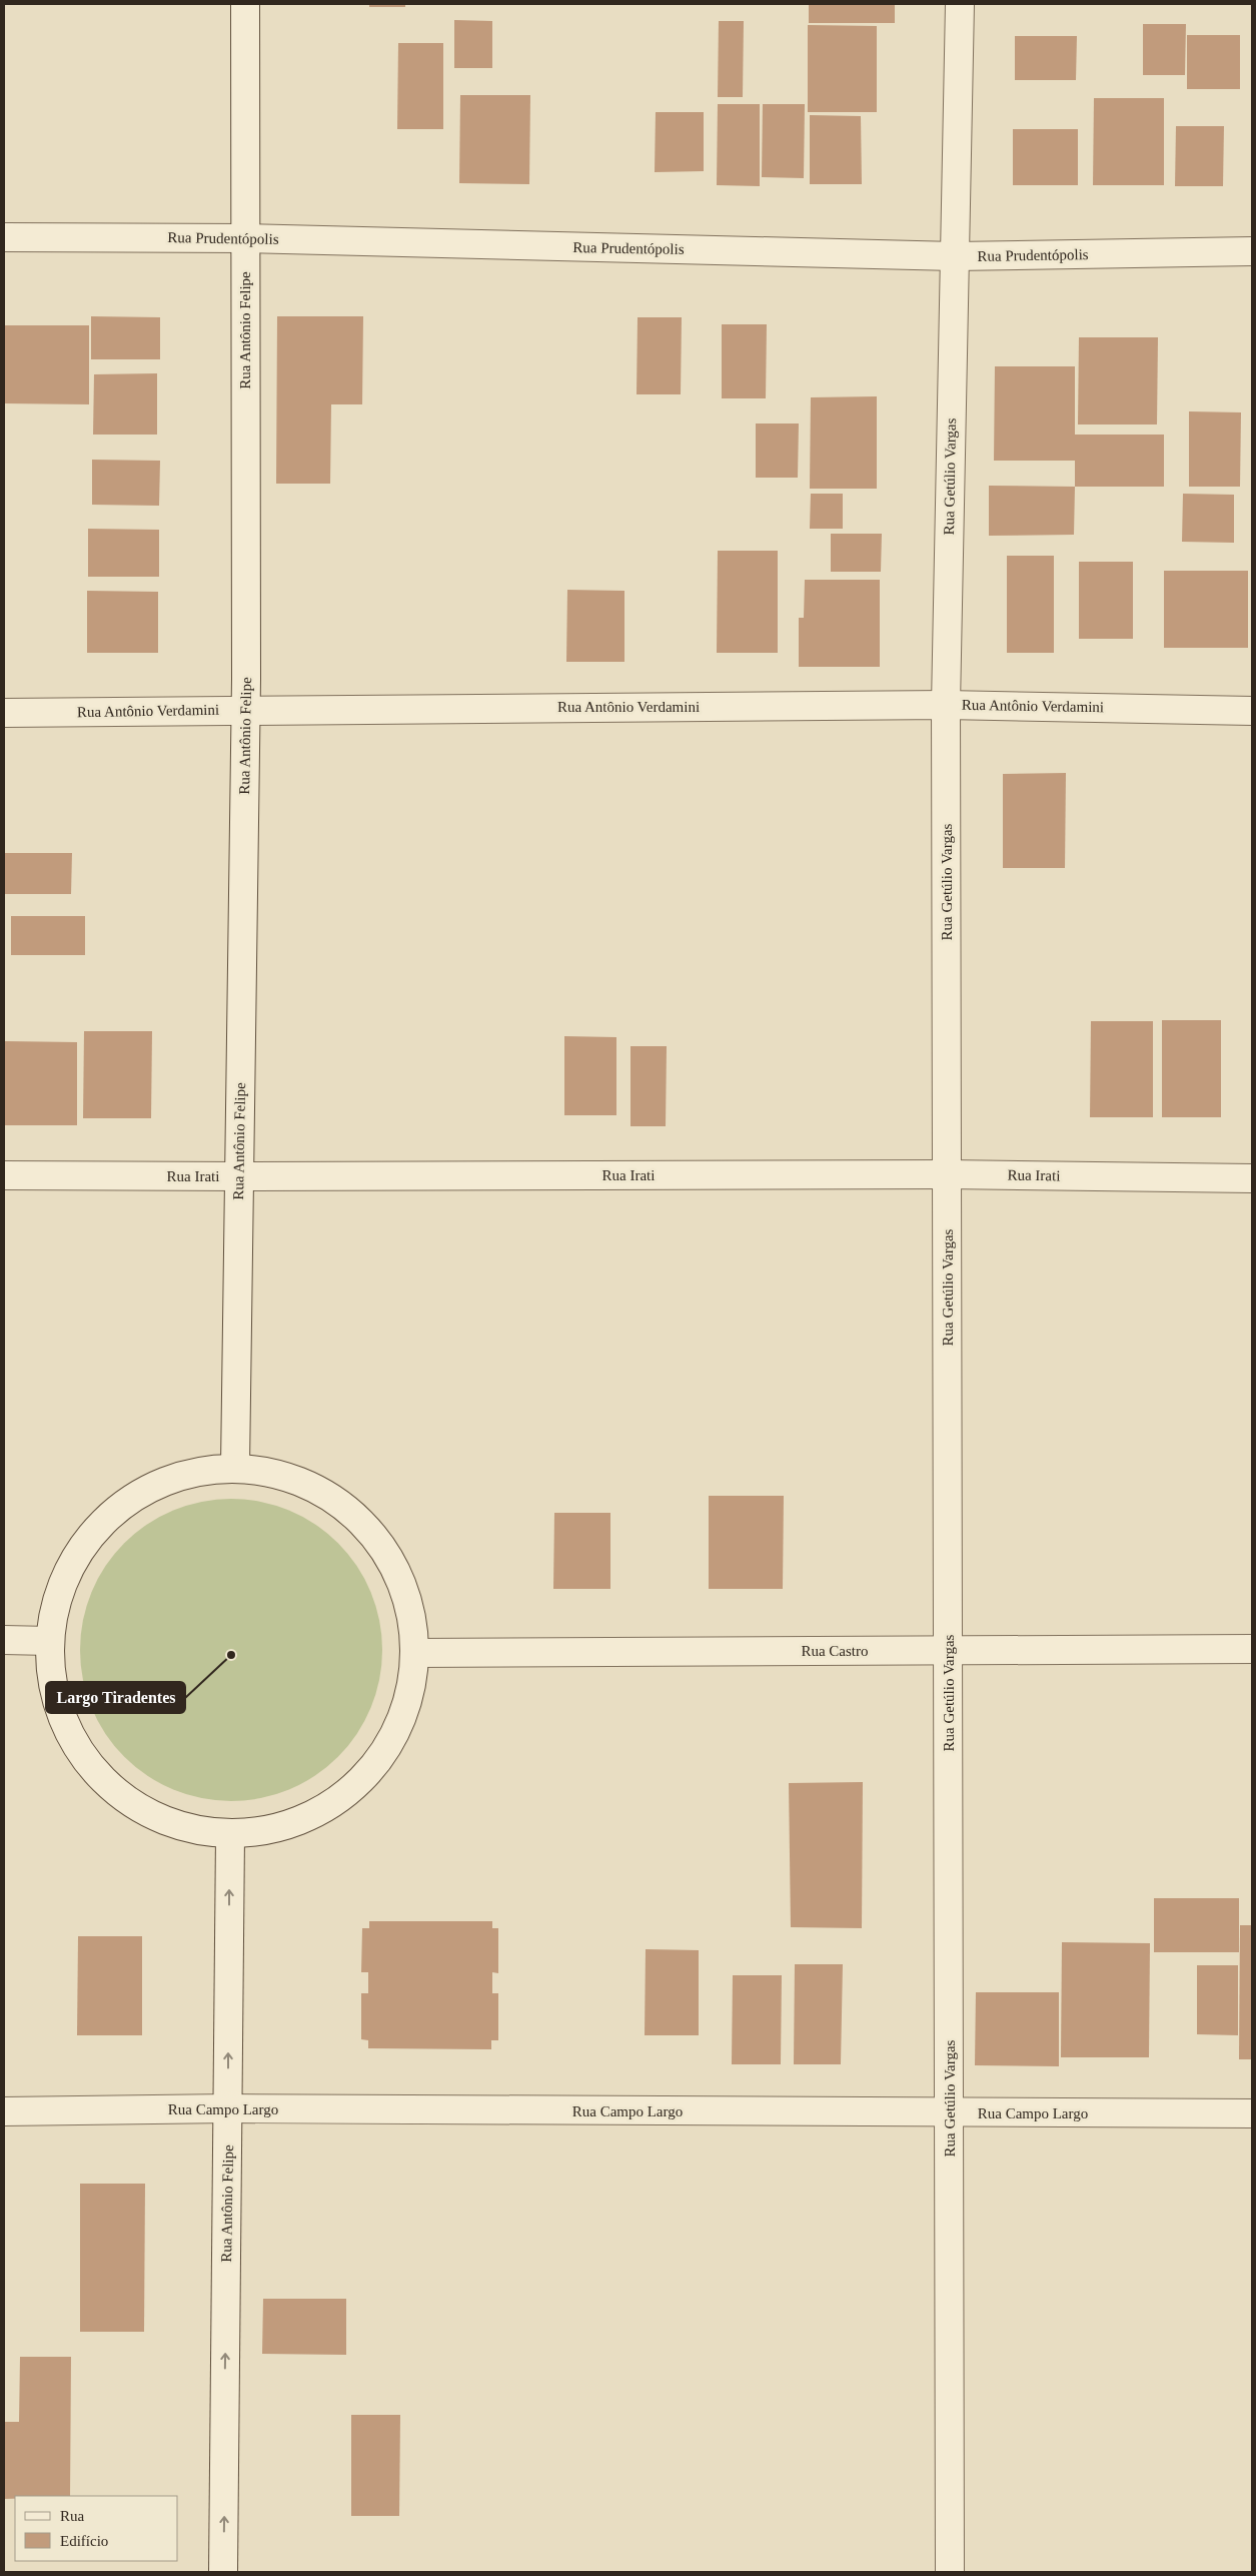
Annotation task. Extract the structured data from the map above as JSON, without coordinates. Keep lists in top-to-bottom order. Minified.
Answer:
{"streets":{"street":["Rua Prudentópolis","Rua Antônio Felipe","Rua Getúlio Vargas","Rua Antônio Verdamini","Rua Irati","Rua Castro","Rua Campo Largo"]},"crossings":[["Rua Prudentópolis","Rua Antônio Felipe"],["Rua Prudentópolis","Rua Getúlio Vargas"],["Rua Antônio Felipe","Rua Antônio Verdamini"],["Rua Antônio Felipe","Rua Irati"],["Rua Antônio Felipe","Rua Campo Largo"],["Rua Getúlio Vargas","Rua Antônio Verdamini"],["Rua Getúlio Vargas","Rua Irati"],["Rua Getúlio Vargas","Rua Castro"],["Rua Getúlio Vargas","Rua Campo Largo"]],"places":["Largo Tiradentes"],"legend":["Rua","Edifício"]}
